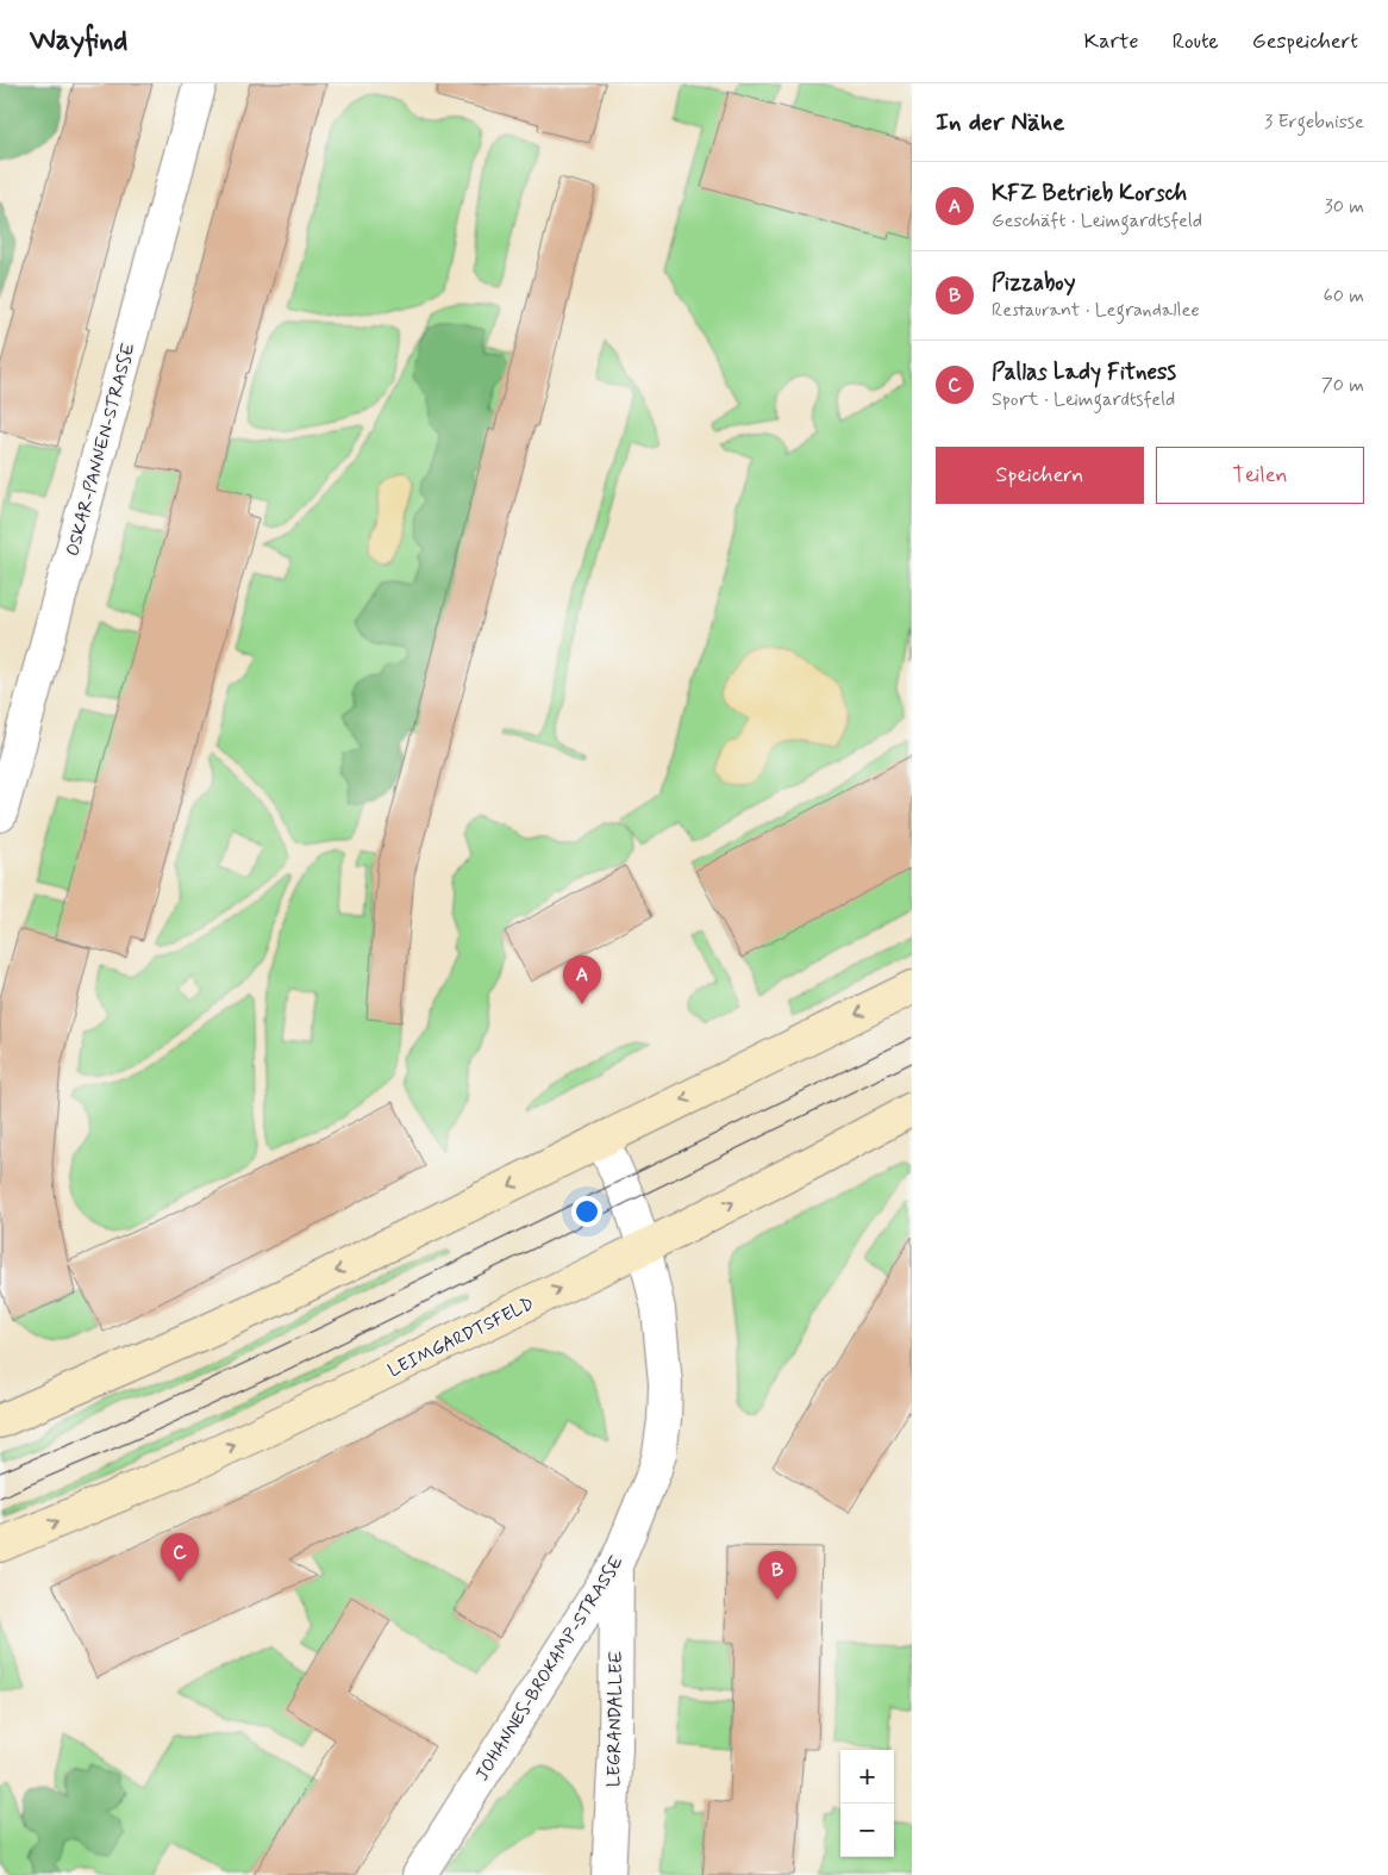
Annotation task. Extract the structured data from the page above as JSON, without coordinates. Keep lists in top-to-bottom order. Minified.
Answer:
{"streets":{"main road":["LEIMGARDTSFELD"],"street":["OSKAR-PANNEN-STRASSE","JOHANNES-BROKAMP-STRASSE","LEGRANDALLEE"]},"crossings":[["LEIMGARDTSFELD","JOHANNES-BROKAMP-STRASSE"],["JOHANNES-BROKAMP-STRASSE","LEGRANDALLEE"]],"page":{"header":"Wayfind","nav":["Karte","Route","Gespeichert"],"heading":["In der Nähe","3 Ergebnisse"],"list":[{"mark":"A","name":"KFZ Betrieb Korsch","note":"Geschäft · Leimgardtsfeld","value":"30 m"},{"mark":"B","name":"Pizzaboy","note":"Restaurant · Legrandallee","value":"60 m"},{"mark":"C","name":"Pallas Lady Fitness","note":"Sport · Leimgardtsfeld","value":"70 m"}],"buttons":["Speichern","Teilen"],"pins":["A","C","B"],"map_buttons":["+","−"]}}
